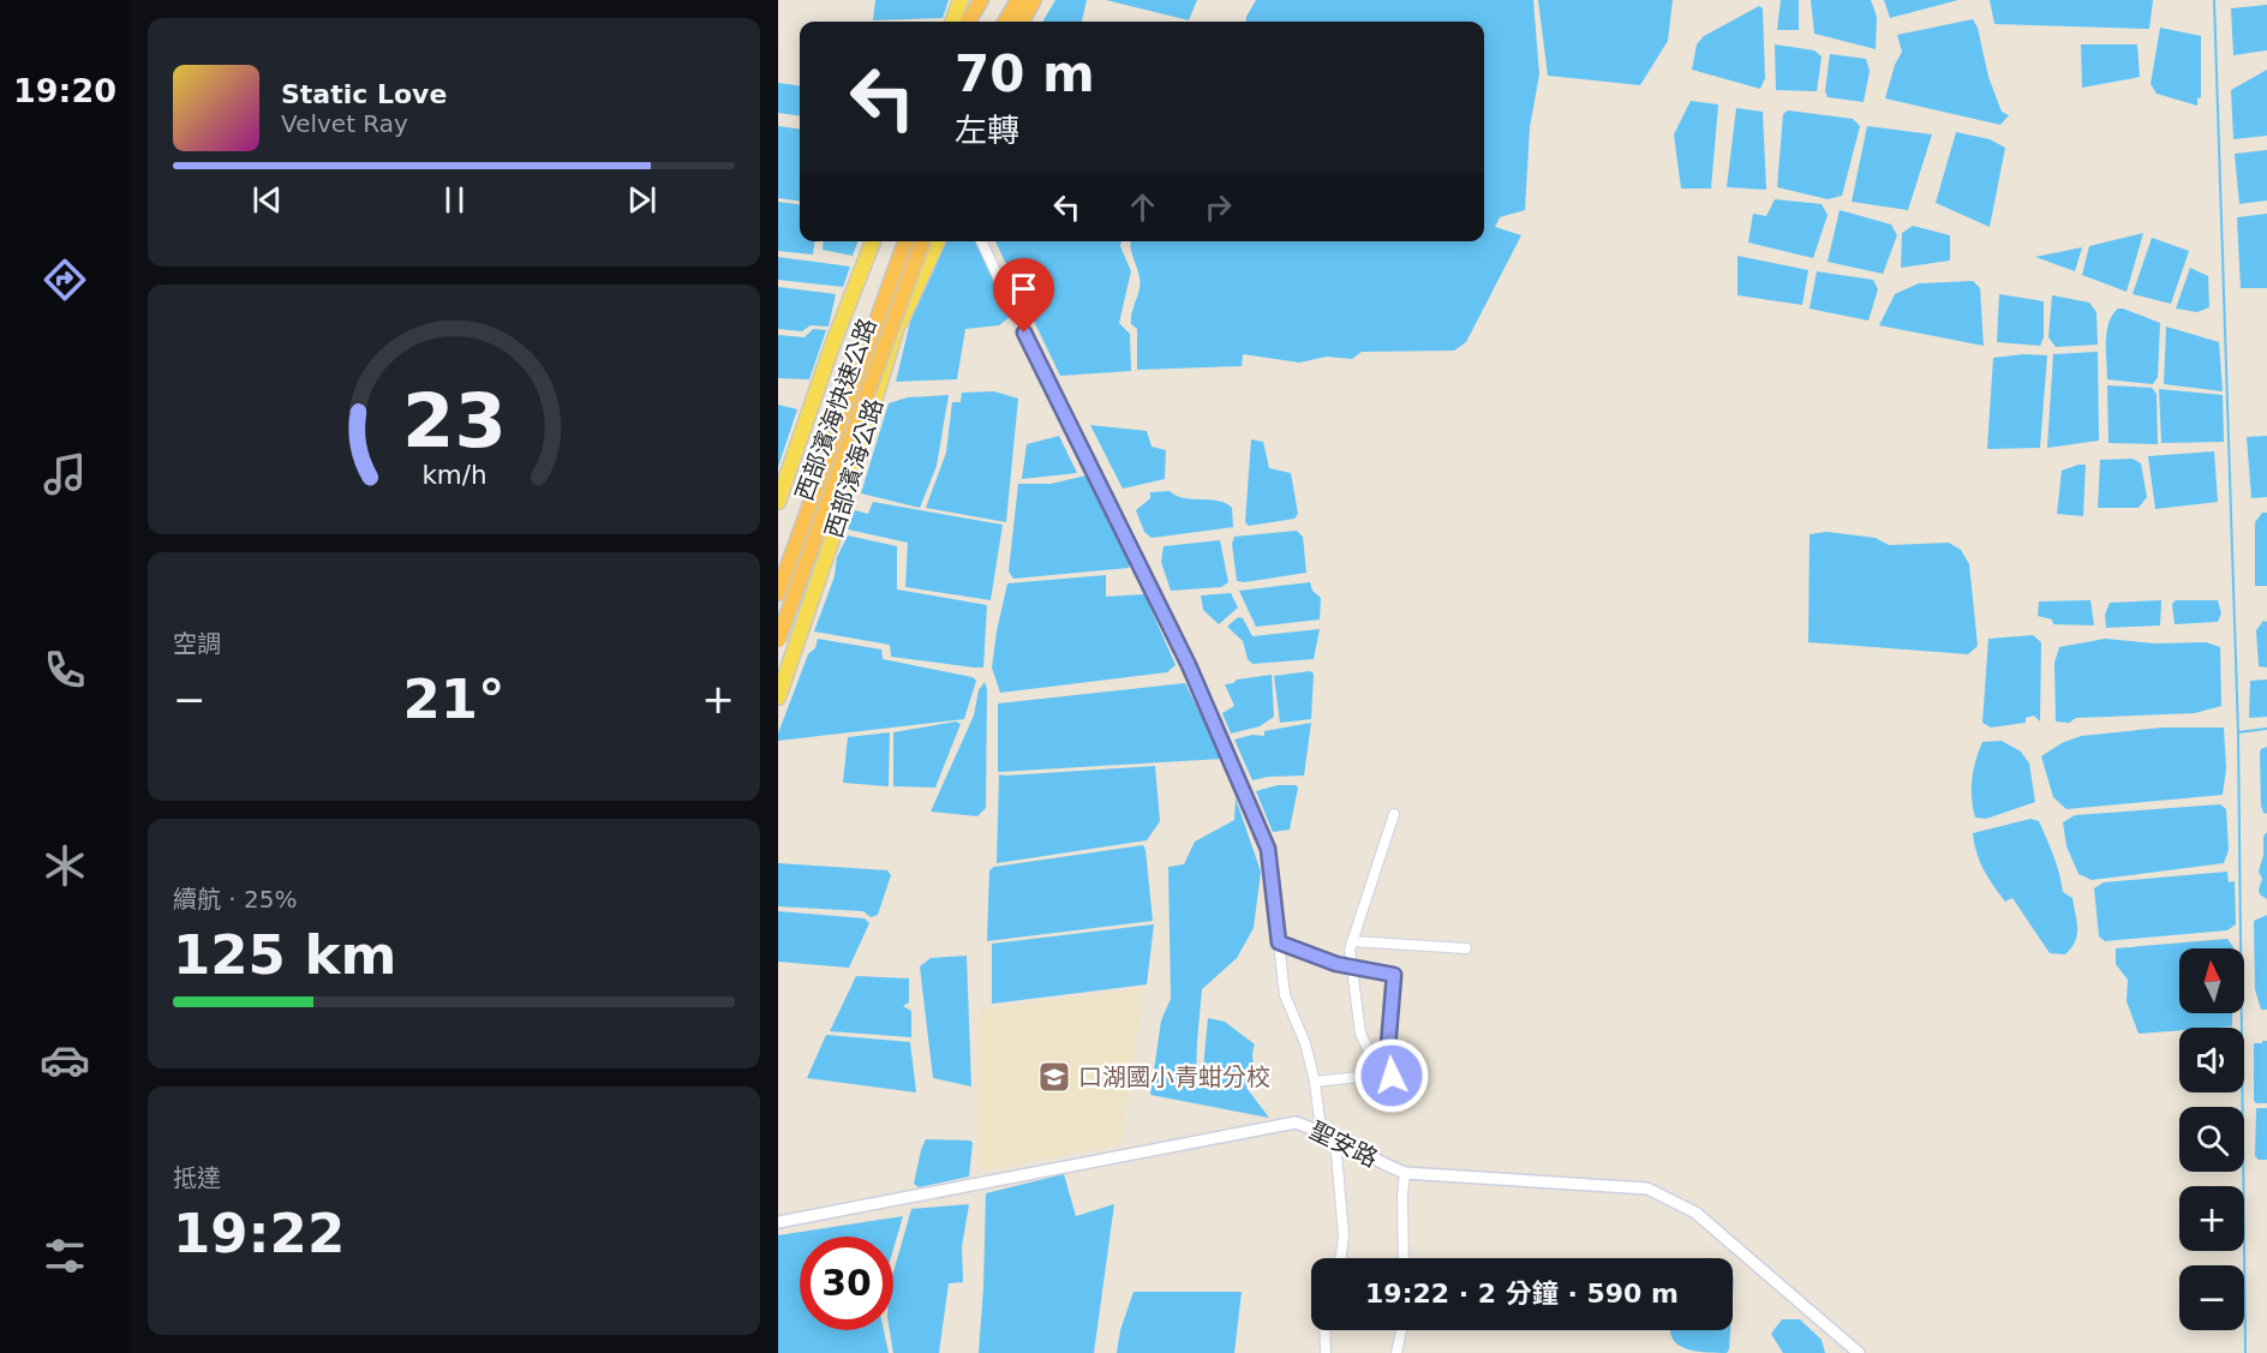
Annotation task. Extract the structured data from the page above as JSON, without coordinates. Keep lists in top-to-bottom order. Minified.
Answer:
{"streets":{"highway":["西部濱海快速公路"],"main road":["西部濱海公路"],"street":["聖安路"]},"places":{"school or university":["口湖國小青蚶分校"]},"north":"top","page":{"tabs":"19:20","turn":["70 m","左轉"],"song":["Static Love","Velvet Ray"],"tile":["空調",["續航 · 25%","125 km"],["抵達","19:22"]],"heat":["−","21°","+"],"map_buttons":["+","−"],"limit":"30","trip":"19:22 · 2 分鐘 · 590 m","gauge":["23","km/h"]}}
